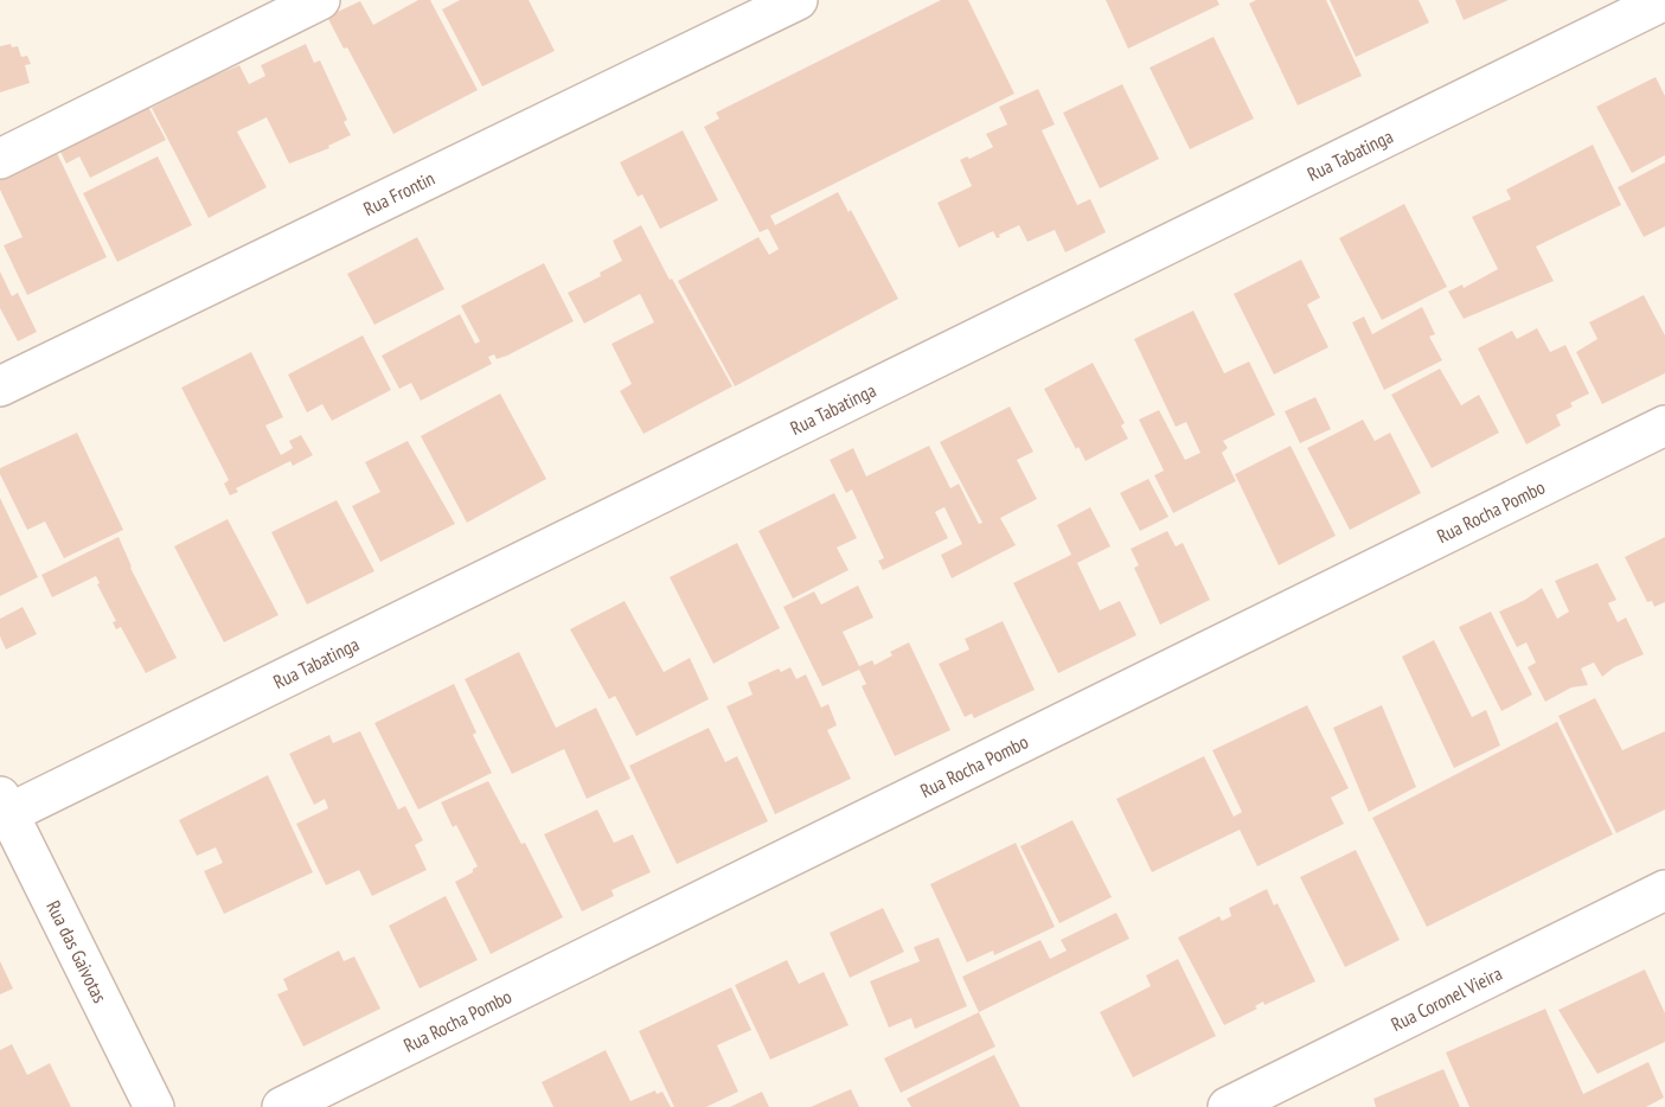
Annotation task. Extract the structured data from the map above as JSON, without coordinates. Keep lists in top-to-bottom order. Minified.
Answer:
{"streets":{"street":["Rua Tabatinga","Rua Frontin","Rua Rocha Pombo","Rua das Gaivotas","Rua Coronel Vieira"]},"crossings":[["Rua Tabatinga","Rua das Gaivotas"]]}
